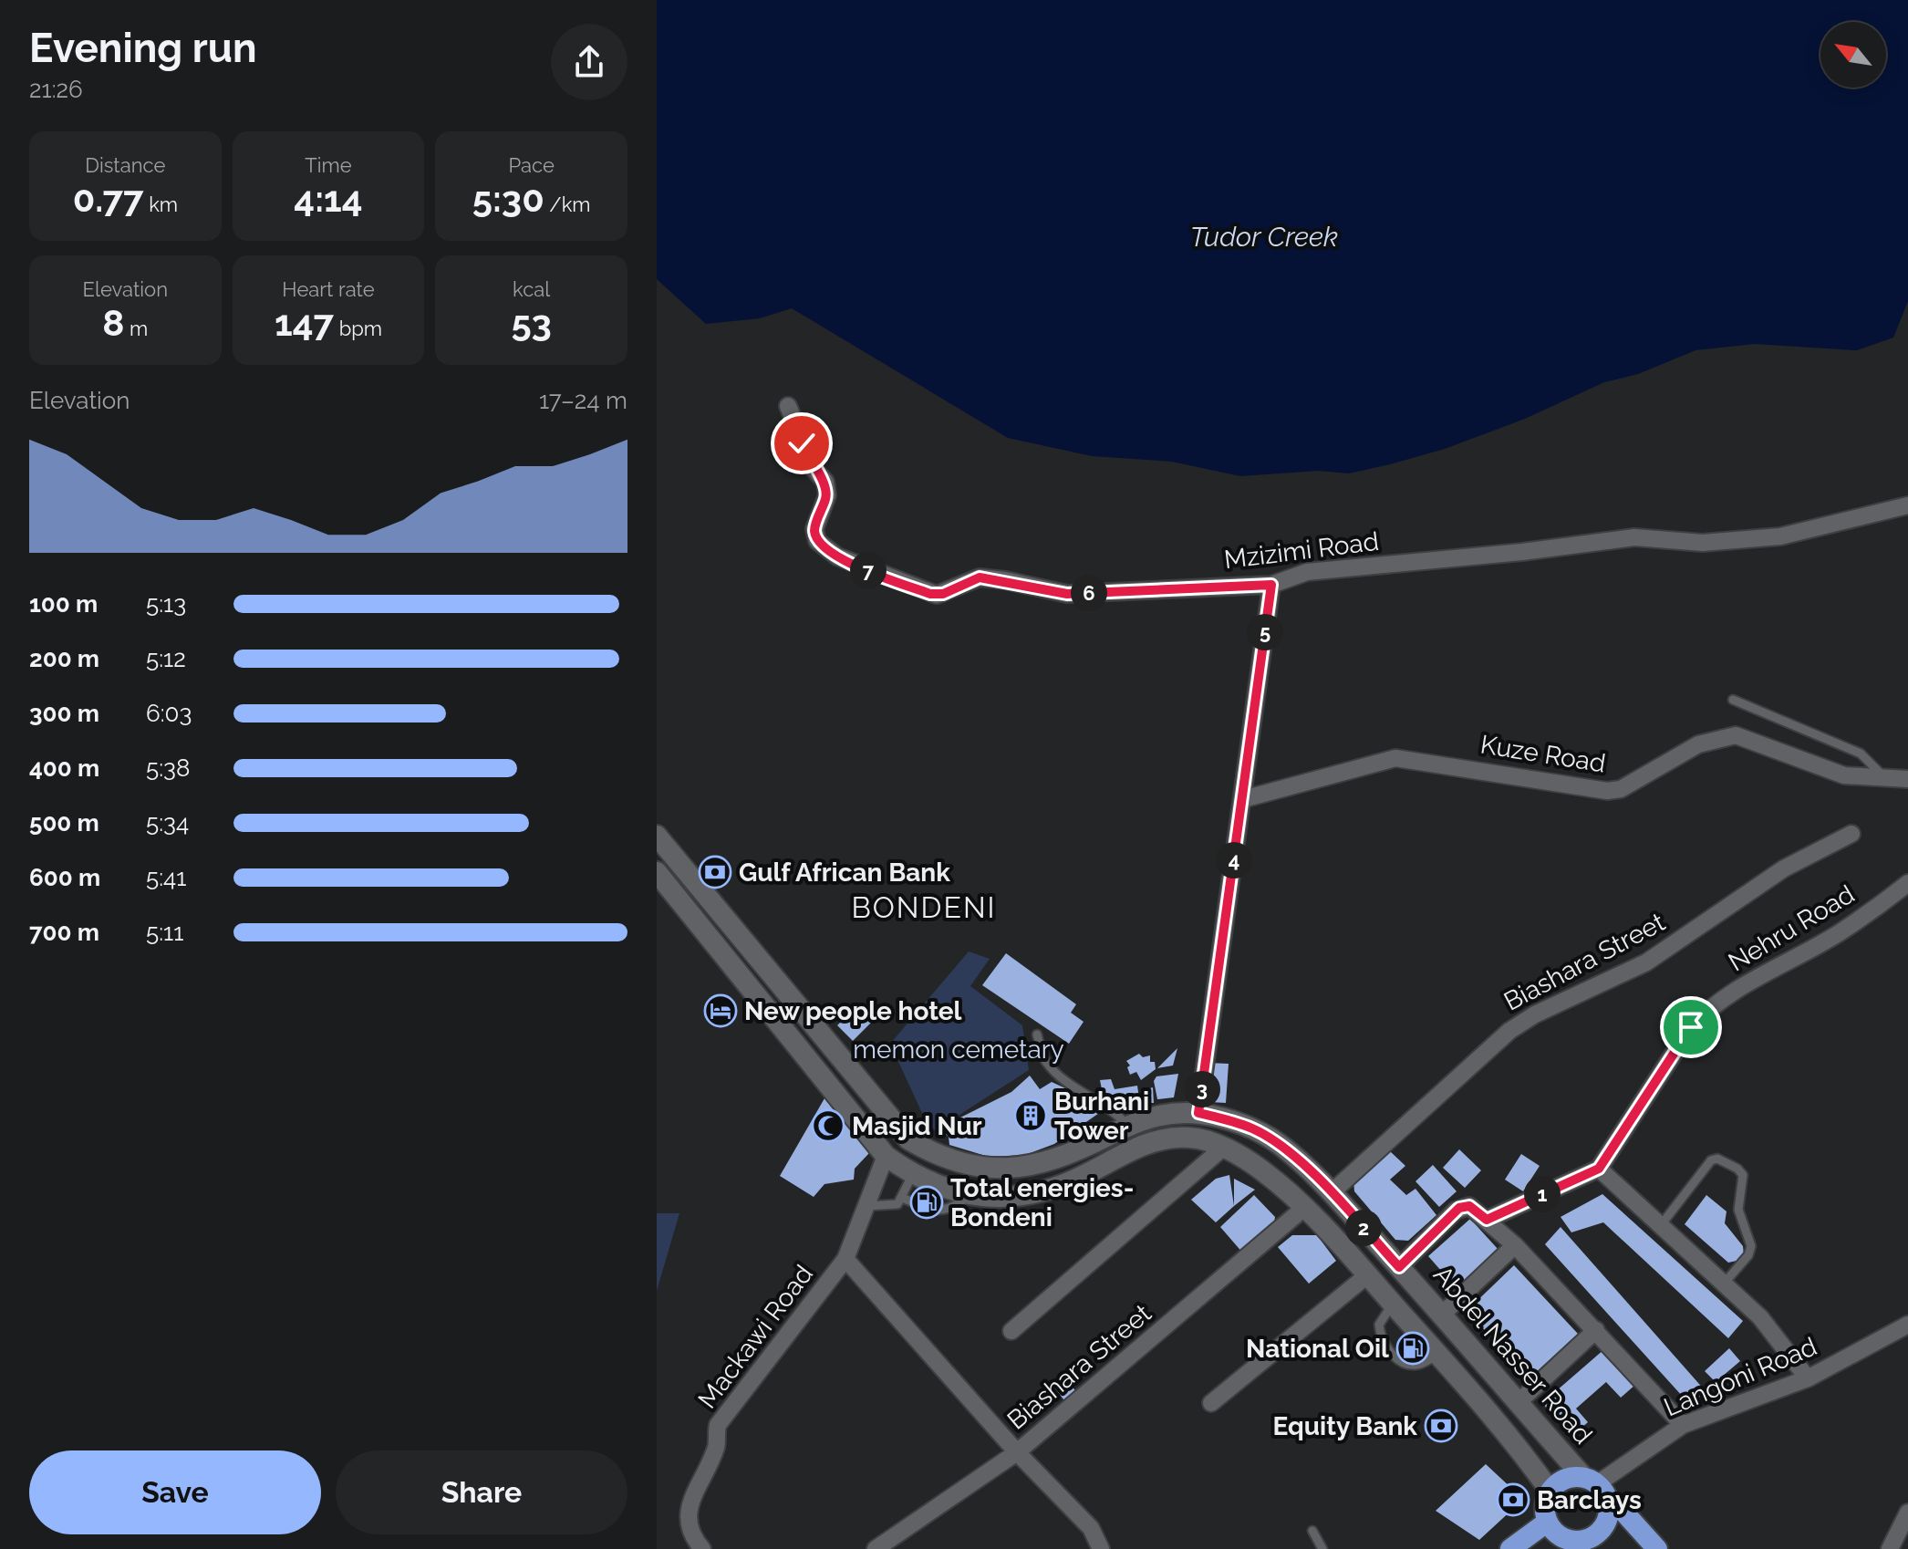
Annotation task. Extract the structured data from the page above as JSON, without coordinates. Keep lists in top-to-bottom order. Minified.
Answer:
{"streets":{"main road":["Abdel Nasser Road"],"street":["Mzizimi Road","Kuze Road","Nehru Road","Biashara Street","Mackawi Road","Langoni Road"]},"crossings":[["Biashara Street","Abdel Nasser Road"],["Abdel Nasser Road","Langoni Road"]],"districts":["BONDENI"],"water":["Tudor Creek"],"parks":["memon cemetary"],"places":{"bank":["Gulf African Bank","Equity Bank","Barclays"],"hotel":["New people hotel"],"building":["Burhani Tower"],"mosque":["Masjid Nur"],"fuel station":["Total energies- Bondeni","National Oil"]},"north":"top left","page":{"heading":["Evening run","21:26"],"stats":[["Distance","0.77 km"],["Time","4:14"],["Pace","5:30 /km"],["Elevation","8 m"],["Heart rate","147 bpm"],["kcal","53"]],"chart":["Elevation","17–24 m"],"pins":["7","6","5","4","3","1","2"],"list":[{"name":"100 m","note":"5:13"},{"name":"200 m","note":"5:12"},{"name":"300 m","note":"6:03"},{"name":"400 m","note":"5:38"},{"name":"500 m","note":"5:34"},{"name":"600 m","note":"5:41"},{"name":"700 m","note":"5:11"}],"buttons":["Save","Share"]}}
